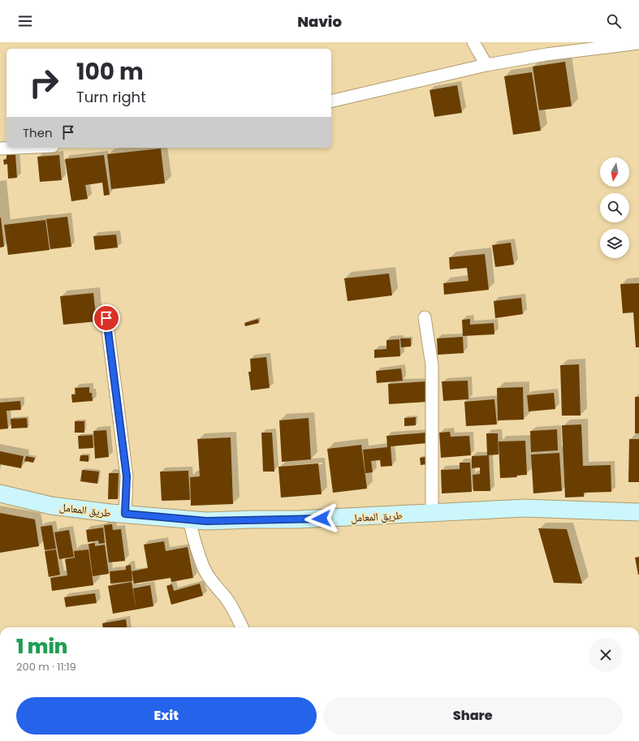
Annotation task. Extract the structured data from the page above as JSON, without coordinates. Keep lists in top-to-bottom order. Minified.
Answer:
{"streets":{"main road":["طريق المعامل"]},"north":"bottom","page":{"header":"Navio","turn":["100 m","Turn right"],"then":"Then","heading":["1 min","200 m · 11:19"],"buttons":["Exit","Share"]}}
